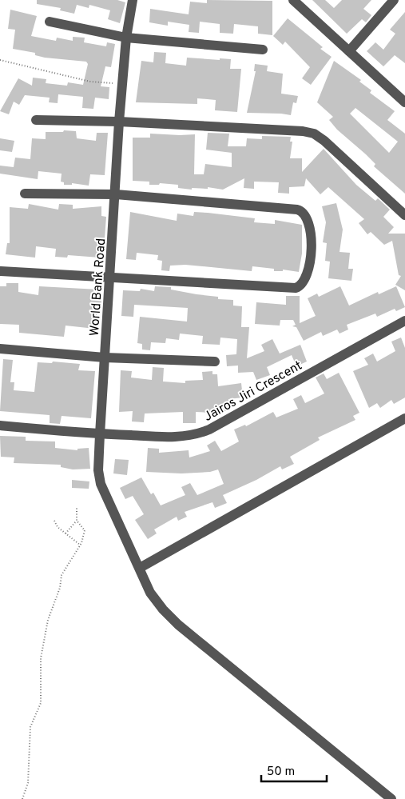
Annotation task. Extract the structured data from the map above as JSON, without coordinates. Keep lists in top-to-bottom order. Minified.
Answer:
{"streets":{"street":["World Bank Road","Jairos Jiri Crescent"]},"crossings":[["World Bank Road","Jairos Jiri Crescent"]],"scale_bar":"50 m"}
